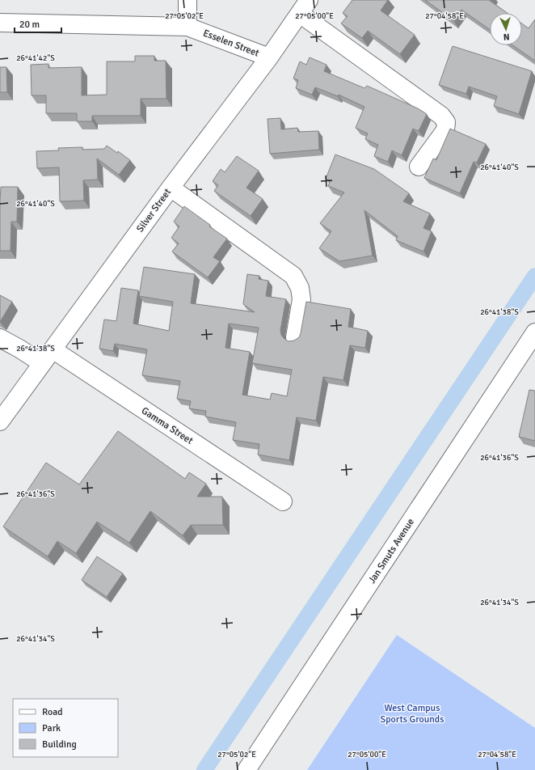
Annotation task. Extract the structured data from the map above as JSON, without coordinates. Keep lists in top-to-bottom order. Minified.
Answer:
{"streets":{"street":["Esselen Street","Silver Street","Gamma Street","Jan Smuts Avenue"]},"crossings":[["Esselen Street","Silver Street"],["Silver Street","Gamma Street"]],"parks":["West Campus Sports Grounds"],"legend":["Road","Park","Building"],"scale_bar":"20 m","north":"bottom","coordinates":["27°05'02\"E","27°05'00\"E","27°04'58\"E","26°41'42\"S","26°41'40\"S","26°41'38\"S","26°41'36\"S","26°41'34\"S"]}
